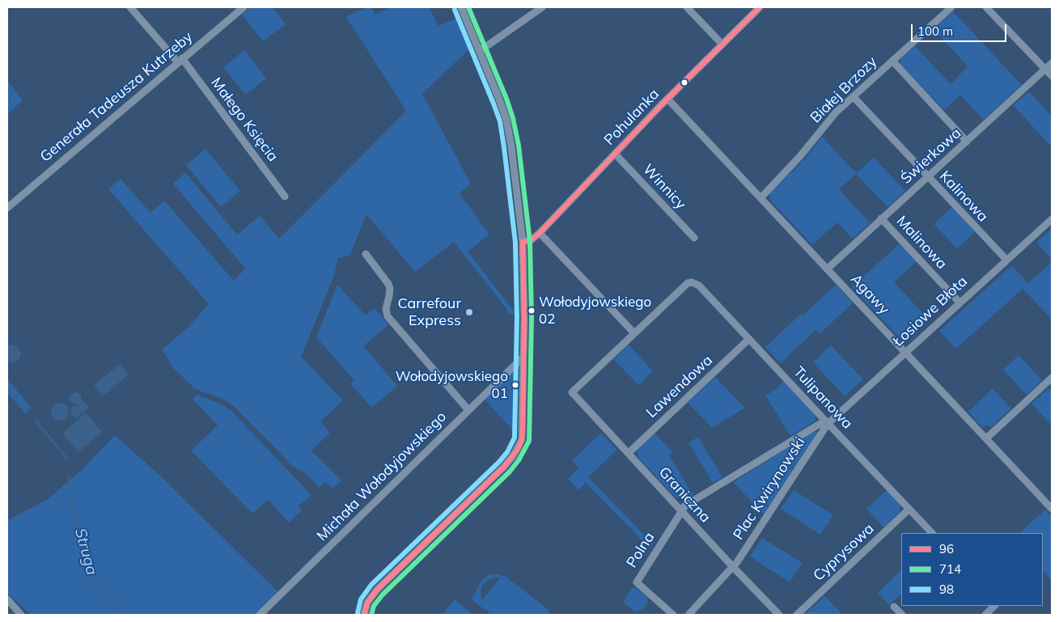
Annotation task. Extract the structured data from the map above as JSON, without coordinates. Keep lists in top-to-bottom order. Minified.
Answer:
{"streets":{"street":["Białej Brzozy","Generała Tadeusza Kutrzeby","Pohulanka","Małego Księcia","Świerkowa","Winnicy","Kalinowa","Malinowa","Agawy","Łosiowe Błota","Lawendowa","Tulipanowa","Michała Wołodyjowskiego","Plac Kwirynowski","Graniczna","Polna","Cyprysowa"]},"crossings":[["Białej Brzozy","Kalinowa"],["Białej Brzozy","Agawy"],["Generała Tadeusza Kutrzeby","Małego Księcia"],["Pohulanka","Winnicy"],["Pohulanka","Agawy"],["Świerkowa","Kalinowa"],["Świerkowa","Malinowa"],["Świerkowa","Agawy"],["Kalinowa","Łosiowe Błota"],["Malinowa","Łosiowe Błota"],["Agawy","Łosiowe Błota"],["Łosiowe Błota","Tulipanowa"],["Łosiowe Błota","Plac Kwirynowski"],["Lawendowa","Tulipanowa"],["Lawendowa","Graniczna"],["Tulipanowa","Plac Kwirynowski"],["Tulipanowa","Graniczna"],["Tulipanowa","Cyprysowa"],["Plac Kwirynowski","Graniczna"],["Plac Kwirynowski","Polna"],["Graniczna","Polna"]],"water":["Struga"],"places":["Wołodyjowskiego 02","Carrefour Express","Wołodyjowskiego 01"],"lines":["transit line 96","transit line 714","transit line 98"],"legend":["96","714","98"],"scale_bar":"100 m"}
